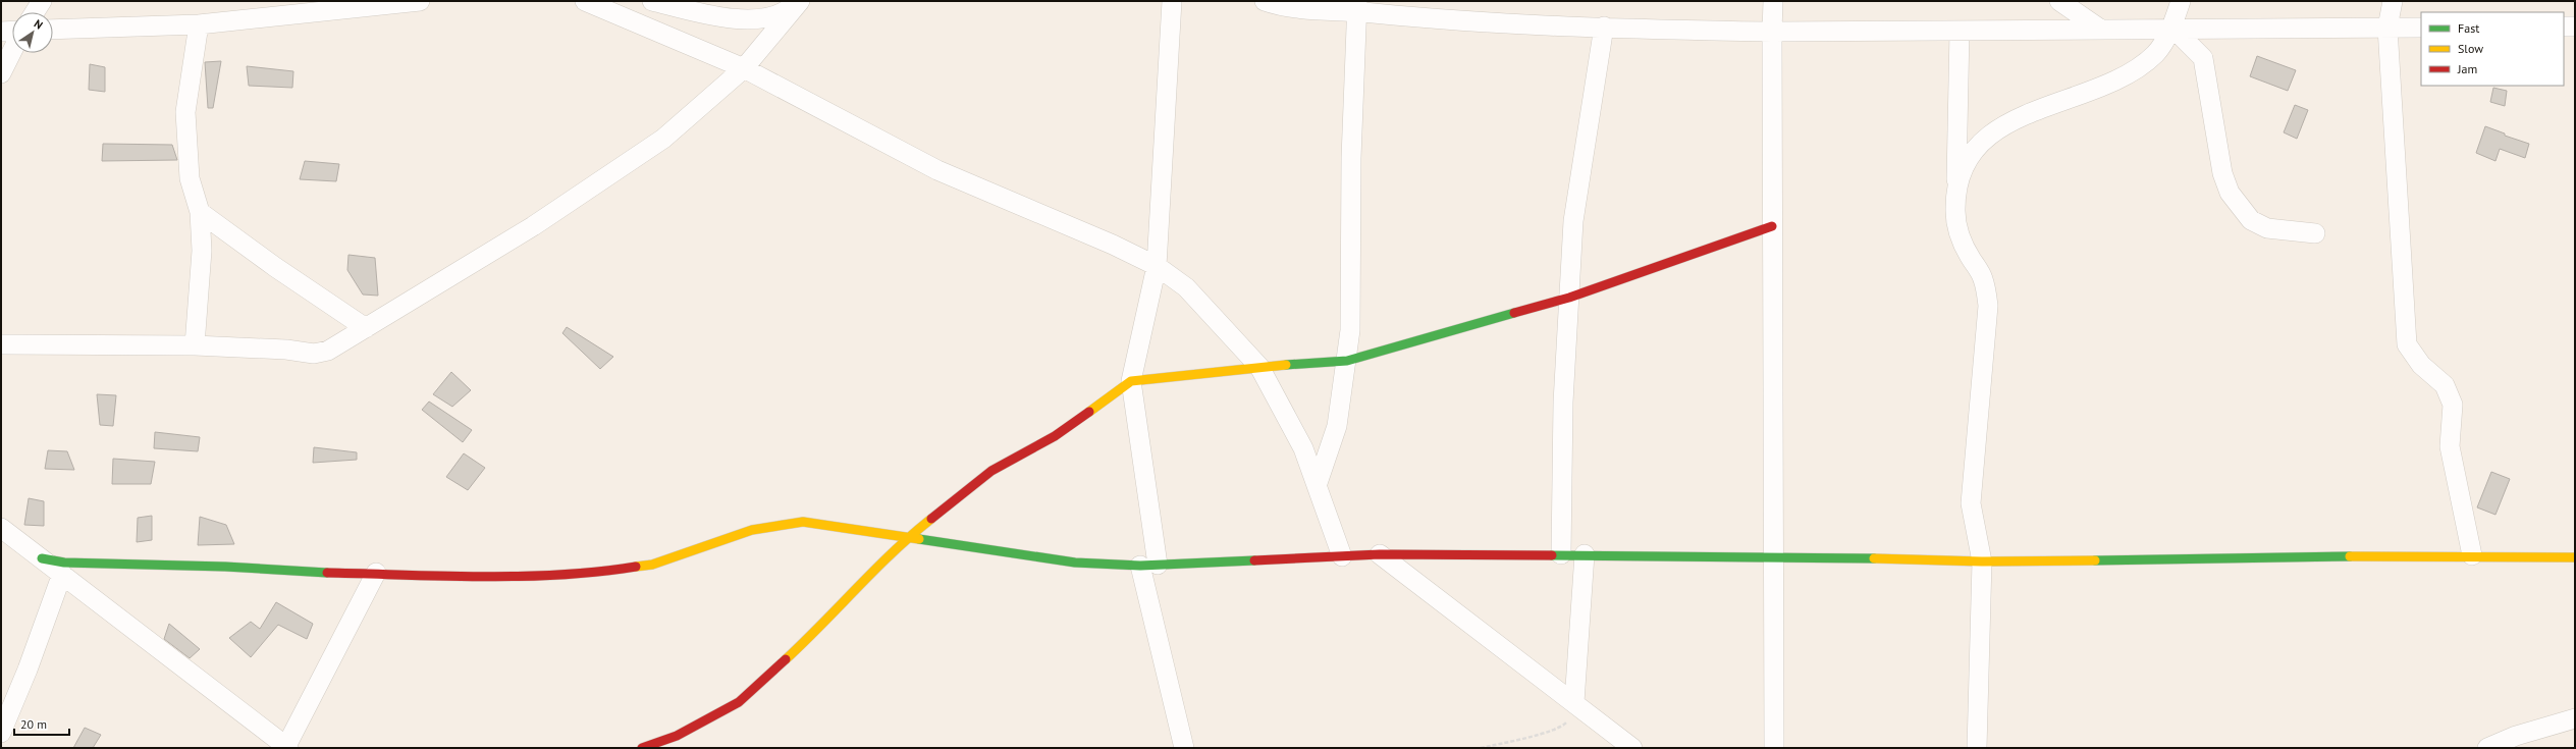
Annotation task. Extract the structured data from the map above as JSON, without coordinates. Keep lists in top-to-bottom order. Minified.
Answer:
{"legend":["Fast","Slow","Jam"],"scale_bar":"20 m","north":"top right"}
